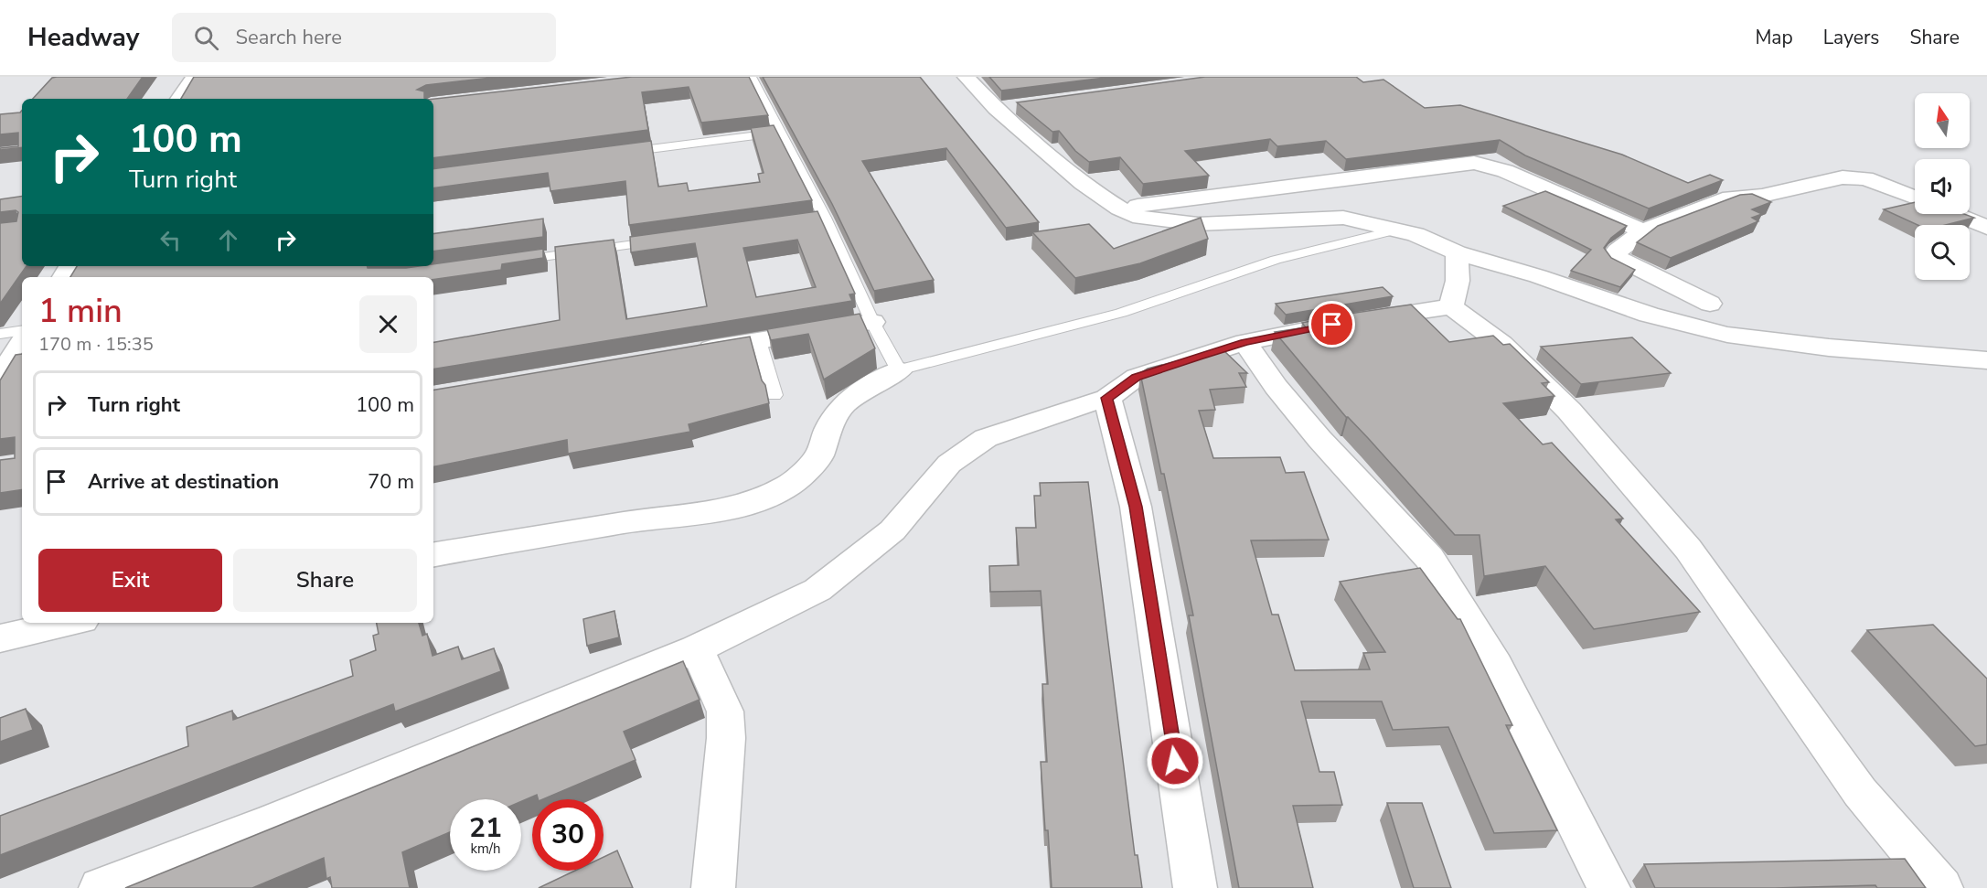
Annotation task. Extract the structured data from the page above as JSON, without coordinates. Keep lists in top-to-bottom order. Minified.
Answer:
{"north":"top","page":{"header":"Headway","search":"Search here","nav":["Map","Layers","Share"],"turn":["100 m","Turn right"],"heading":["1 min","170 m · 15:35"],"list":[{"name":"Turn right","value":"100 m"},{"name":"Arrive at destination","value":"70 m"}],"buttons":["Exit","Share"],"speed":"21 km/h","limit":"30"}}
